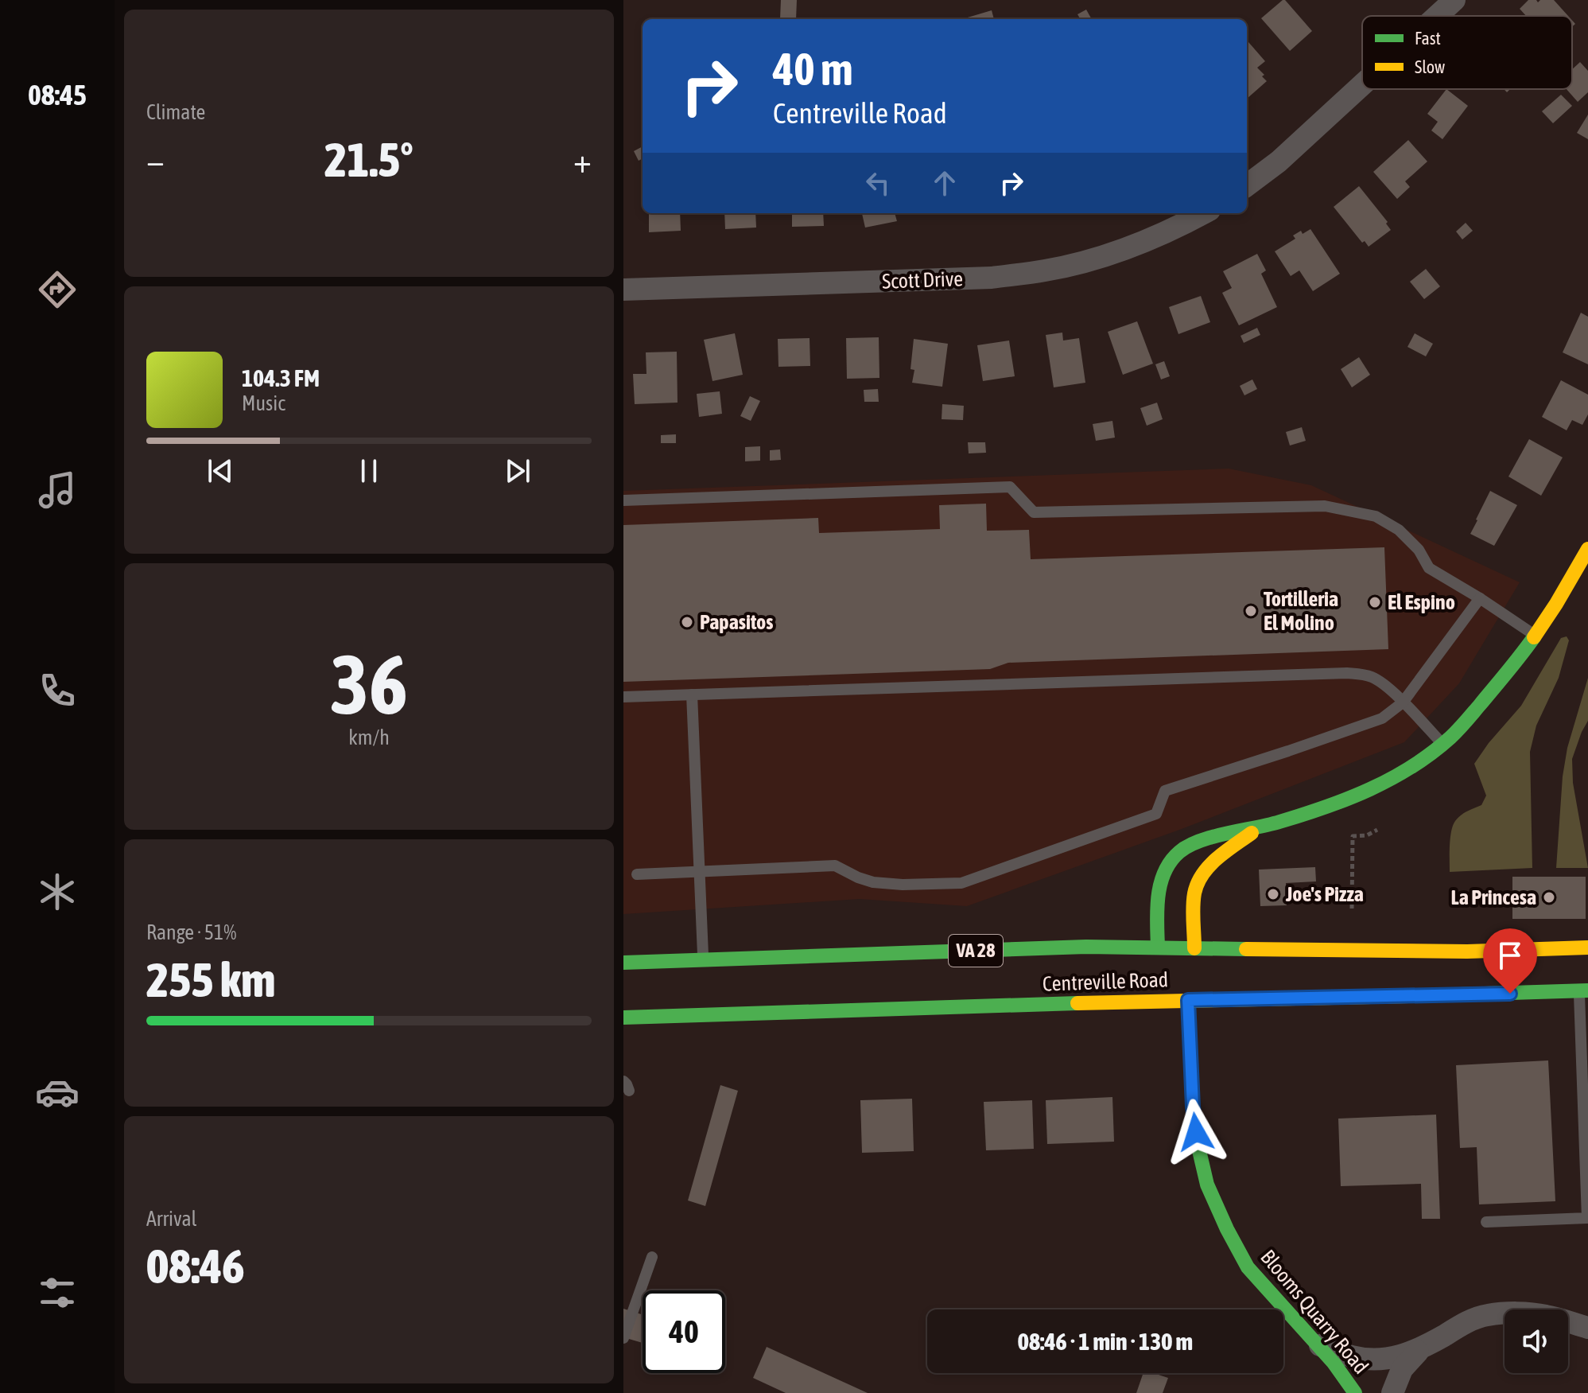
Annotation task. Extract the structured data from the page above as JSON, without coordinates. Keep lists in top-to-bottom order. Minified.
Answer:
{"streets":{"main road":["VA 28","Centreville Road","Blooms Quarry Road"],"street":["Scott Drive"]},"crossings":[["Centreville Road","Blooms Quarry Road"]],"places":["El Espino","Tortilleria El Molino","Papasitos","Joe's Pizza","La Princesa"],"legend":["Fast","Slow"],"page":{"tabs":"08:45","tile":["Climate",["36","km/h"],["Range · 51%","255 km"],["Arrival","08:46"]],"turn":["40 m","Centreville Road"],"heat":["−","21.5°","+"],"song":["104.3 FM","Music"],"limit":"40","trip":"08:46 · 1 min · 130 m"}}
